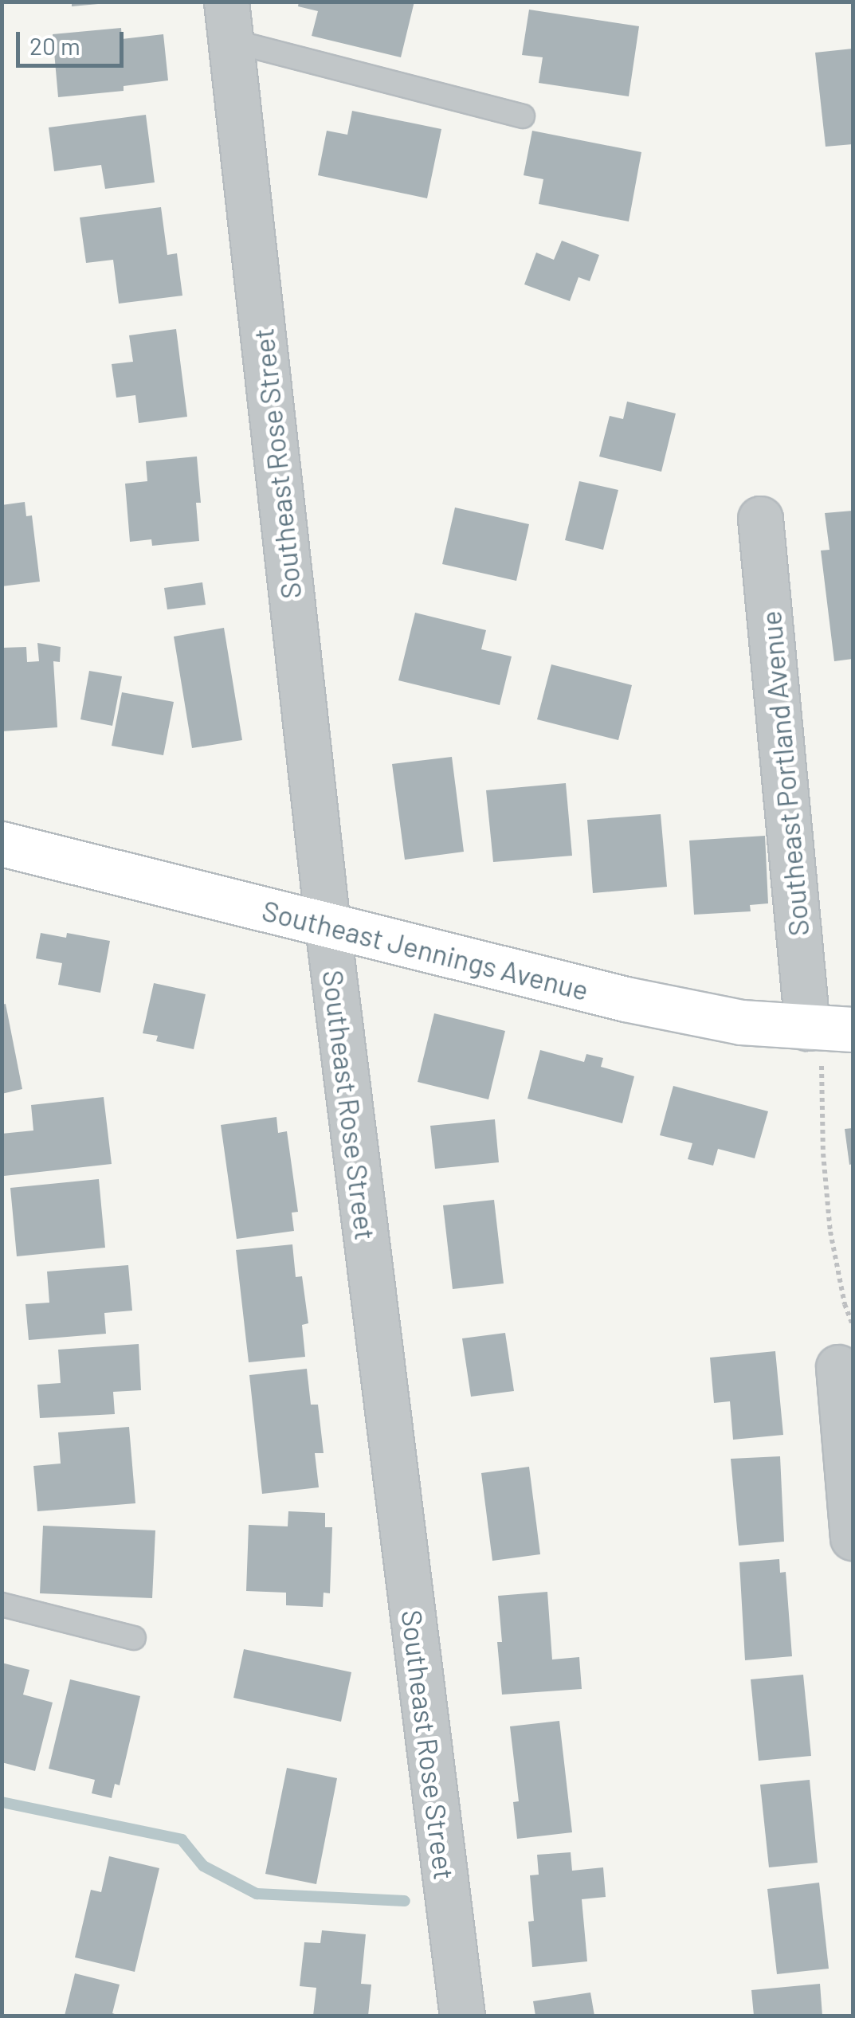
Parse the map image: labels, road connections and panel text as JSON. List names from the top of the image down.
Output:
{
  "streets": {
    "main road": ["Southeast Jennings Avenue"],
    "street": ["Southeast Rose Street", "Southeast Portland Avenue"]
  },
  "crossings": [
    ["Southeast Rose Street", "Southeast Jennings Avenue"],
    ["Southeast Portland Avenue", "Southeast Jennings Avenue"]
  ],
  "scale_bar": "20 m"
}
